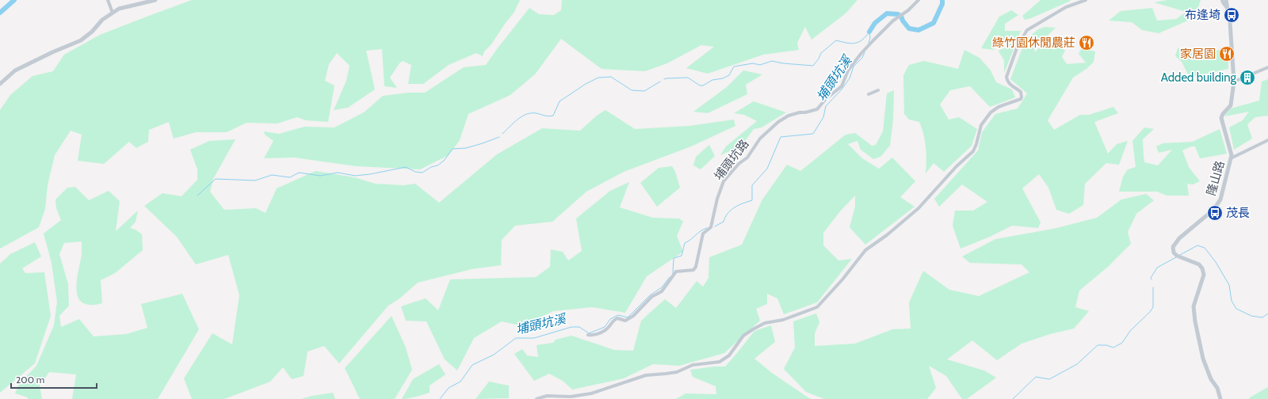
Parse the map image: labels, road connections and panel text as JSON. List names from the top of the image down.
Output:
{
  "streets": {
    "street": ["埔頭坑路", "隆山路"]
  },
  "water": ["埔頭坑溪"],
  "places": {
    "bus stop": ["布逢埼", "茂長"],
    "restaurant": ["綠竹園休閒農莊", "家居園"],
    "building": ["Added building"]
  },
  "scale_bar": "200 m"
}
